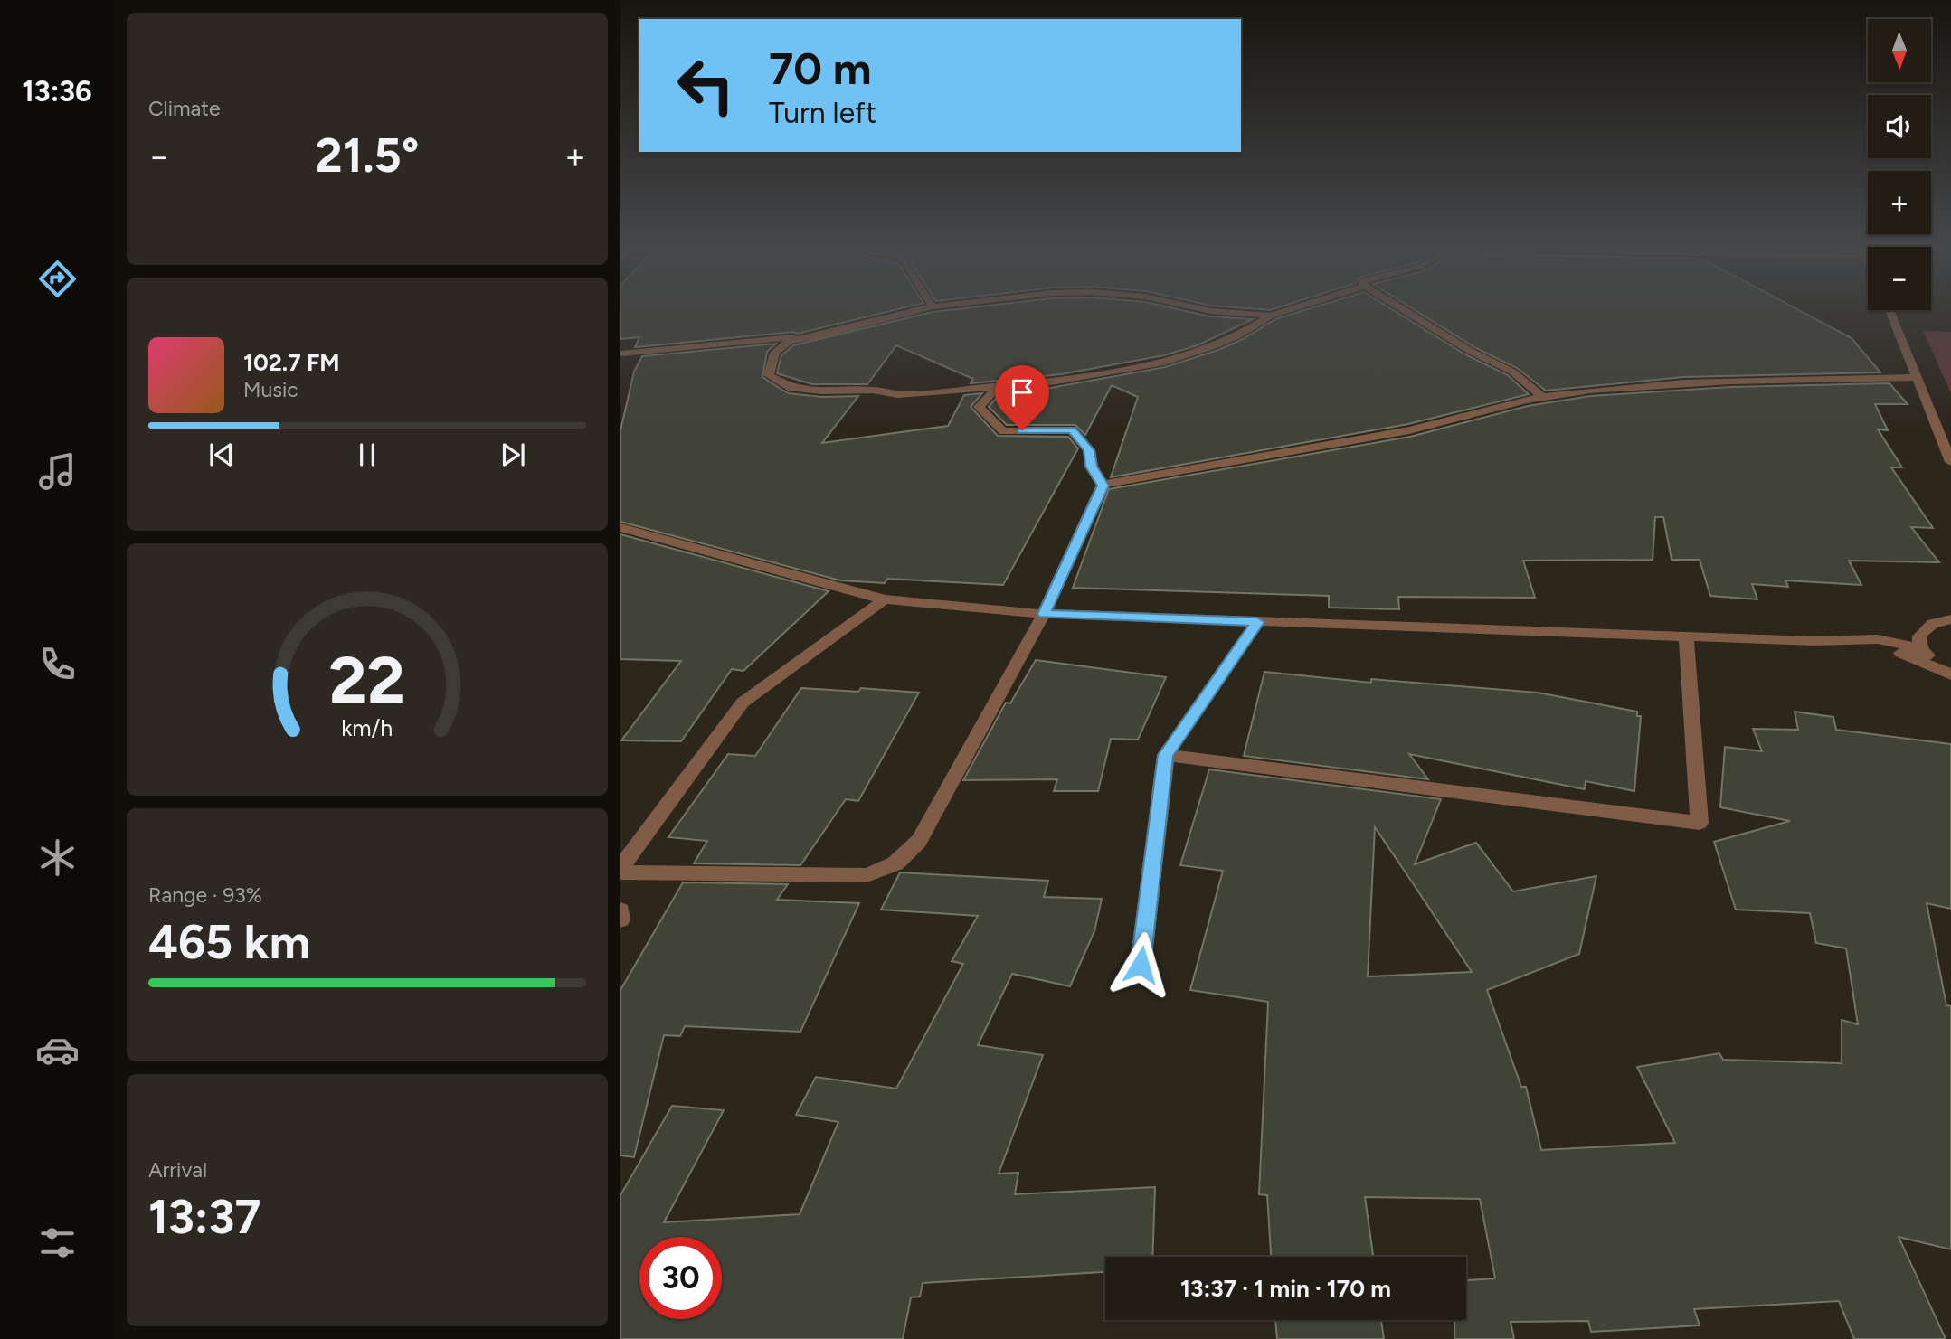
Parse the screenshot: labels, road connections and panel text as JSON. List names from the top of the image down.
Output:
{
  "north": "bottom",
  "page": {
    "tabs": "13:36",
    "tile": [
      "Climate",
      ["Range · 93%", "465 km"],
      ["Arrival", "13:37"]
    ],
    "map_buttons": ["+", "−"],
    "turn": ["70 m", "Turn left"],
    "heat": ["−", "21.5°", "+"],
    "song": ["102.7 FM", "Music"],
    "limit": "30",
    "trip": "13:37 · 1 min · 170 m",
    "gauge": ["22", "km/h"]
  }
}
